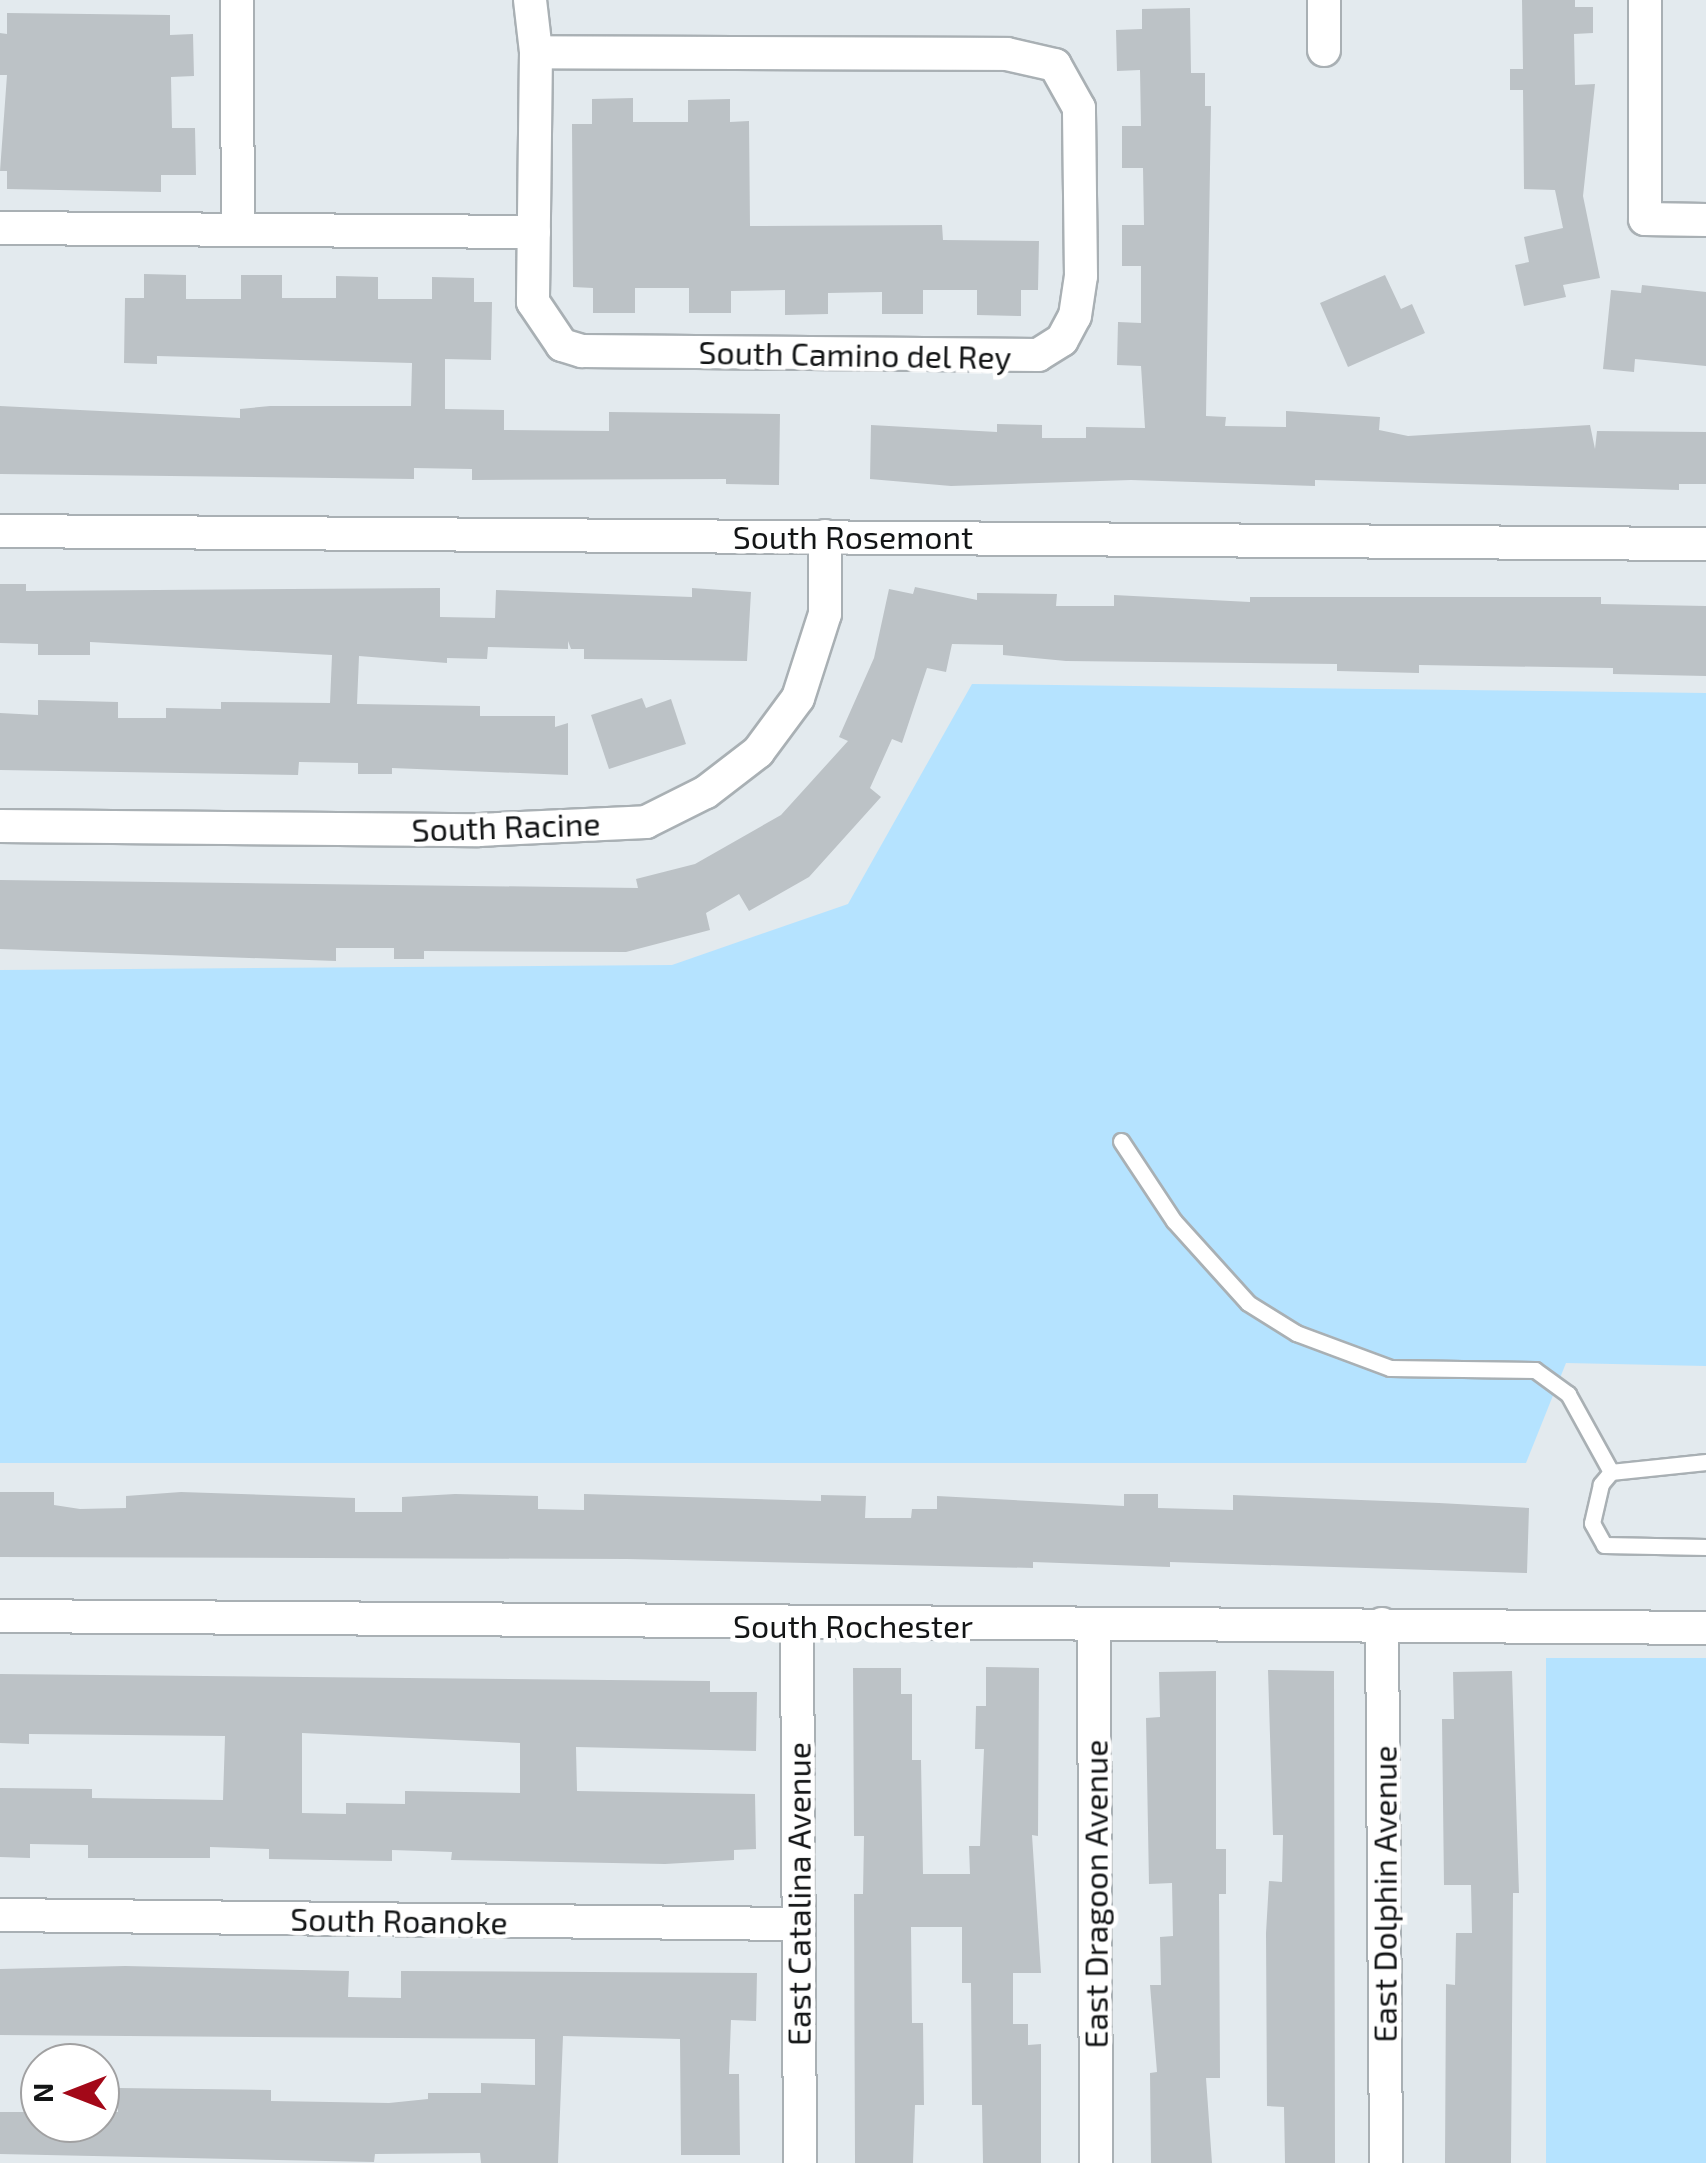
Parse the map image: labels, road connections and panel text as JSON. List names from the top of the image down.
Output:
{
  "streets": {
    "street": [
      "South Camino del Rey",
      "South Rosemont",
      "South Racine",
      "South Rochester",
      "East Catalina Avenue",
      "East Dragoon Avenue",
      "East Dolphin Avenue",
      "South Roanoke"
    ]
  },
  "crossings": [
    ["South Rosemont", "South Racine"],
    ["South Rochester", "East Catalina Avenue"],
    ["South Rochester", "East Dragoon Avenue"],
    ["South Rochester", "East Dolphin Avenue"],
    ["East Catalina Avenue", "South Roanoke"]
  ],
  "north": "left"
}
